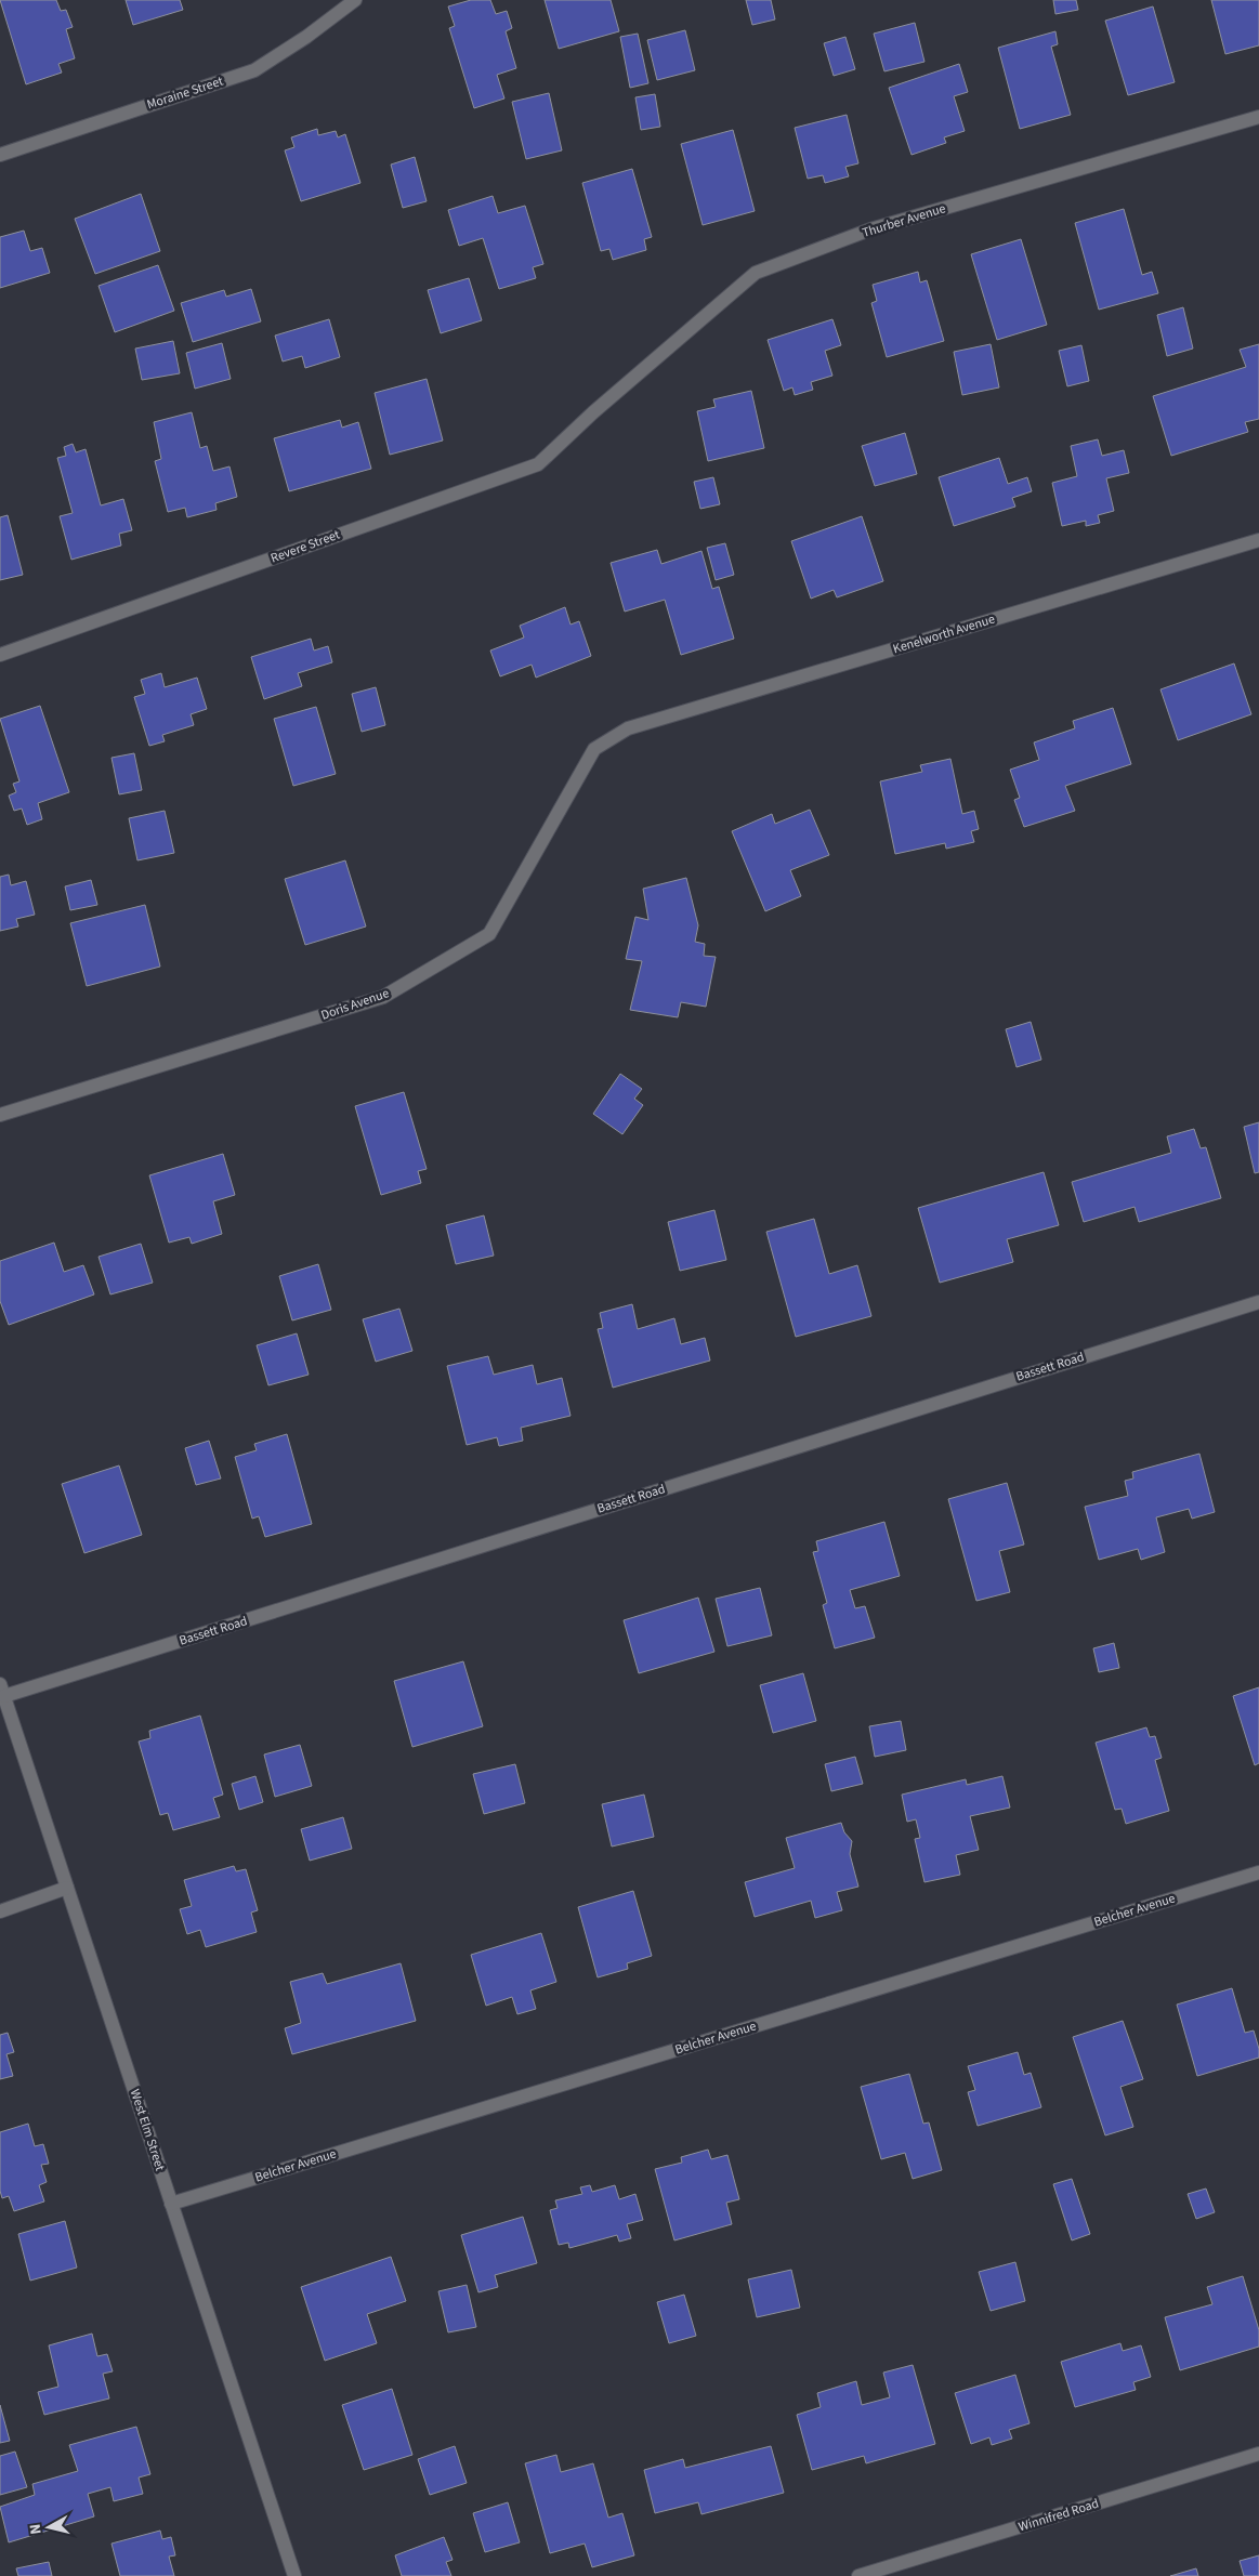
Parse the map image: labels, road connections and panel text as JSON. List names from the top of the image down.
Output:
{
  "streets": {
    "street": [
      "Moraine Street",
      "Thurber Avenue",
      "Revere Street",
      "Kenelworth Avenue",
      "Doris Avenue",
      "Bassett Road",
      "Belcher Avenue",
      "West Elm Street",
      "Winnifred Road"
    ]
  },
  "crossings": [
    ["Thurber Avenue", "Revere Street"],
    ["Kenelworth Avenue", "Doris Avenue"],
    ["Bassett Road", "West Elm Street"],
    ["Belcher Avenue", "West Elm Street"]
  ],
  "north": "left"
}
